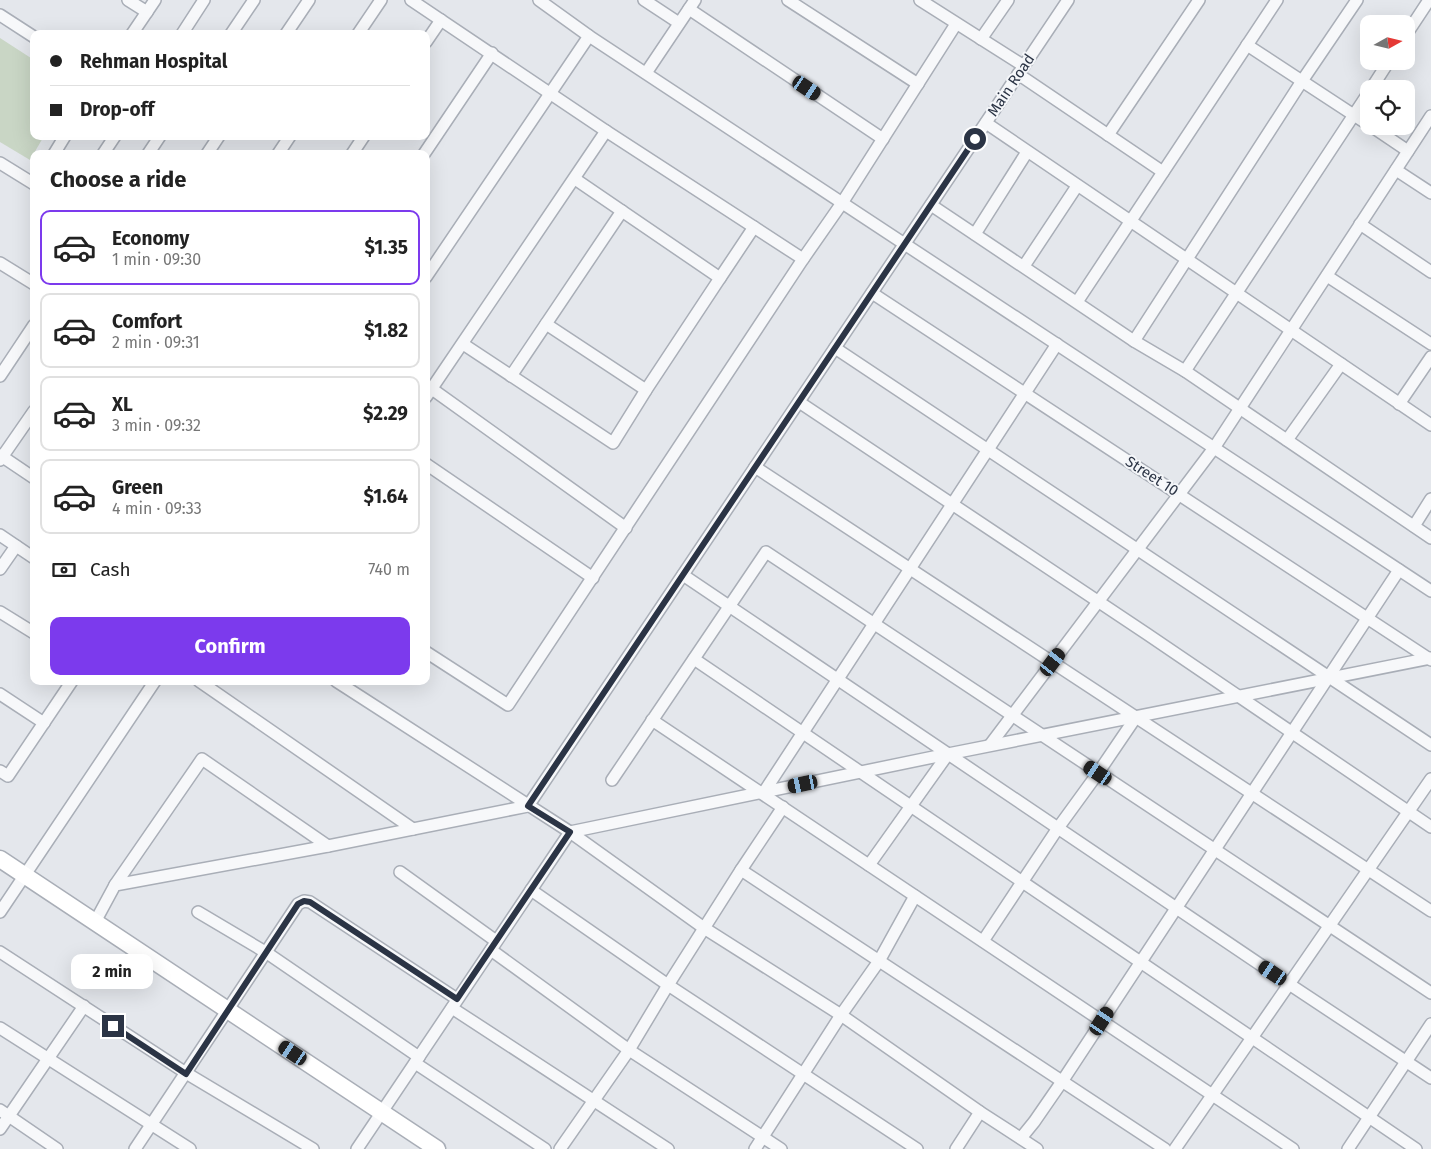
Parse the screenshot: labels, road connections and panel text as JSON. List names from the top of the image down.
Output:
{
  "streets": {
    "street": ["Main Road", "Street 10"]
  },
  "crossings": [
    ["Main Road", "Street 10"]
  ],
  "north": "right",
  "page": {
    "banner": ["Rehman Hospital", "Drop-off"],
    "heading": "Choose a ride",
    "list": [
      {
        "name": "Economy",
        "note": "1 min · 09:30",
        "value": "$1.35"
      },
      {
        "name": "Comfort",
        "note": "2 min · 09:31",
        "value": "$1.82"
      },
      {
        "name": "XL",
        "note": "3 min · 09:32",
        "value": "$2.29"
      },
      {
        "name": "Green",
        "note": "4 min · 09:33",
        "value": "$1.64"
      }
    ],
    "pay": ["Cash", "740 m"],
    "buttons": "Confirm",
    "bubble": "2 min"
  }
}
